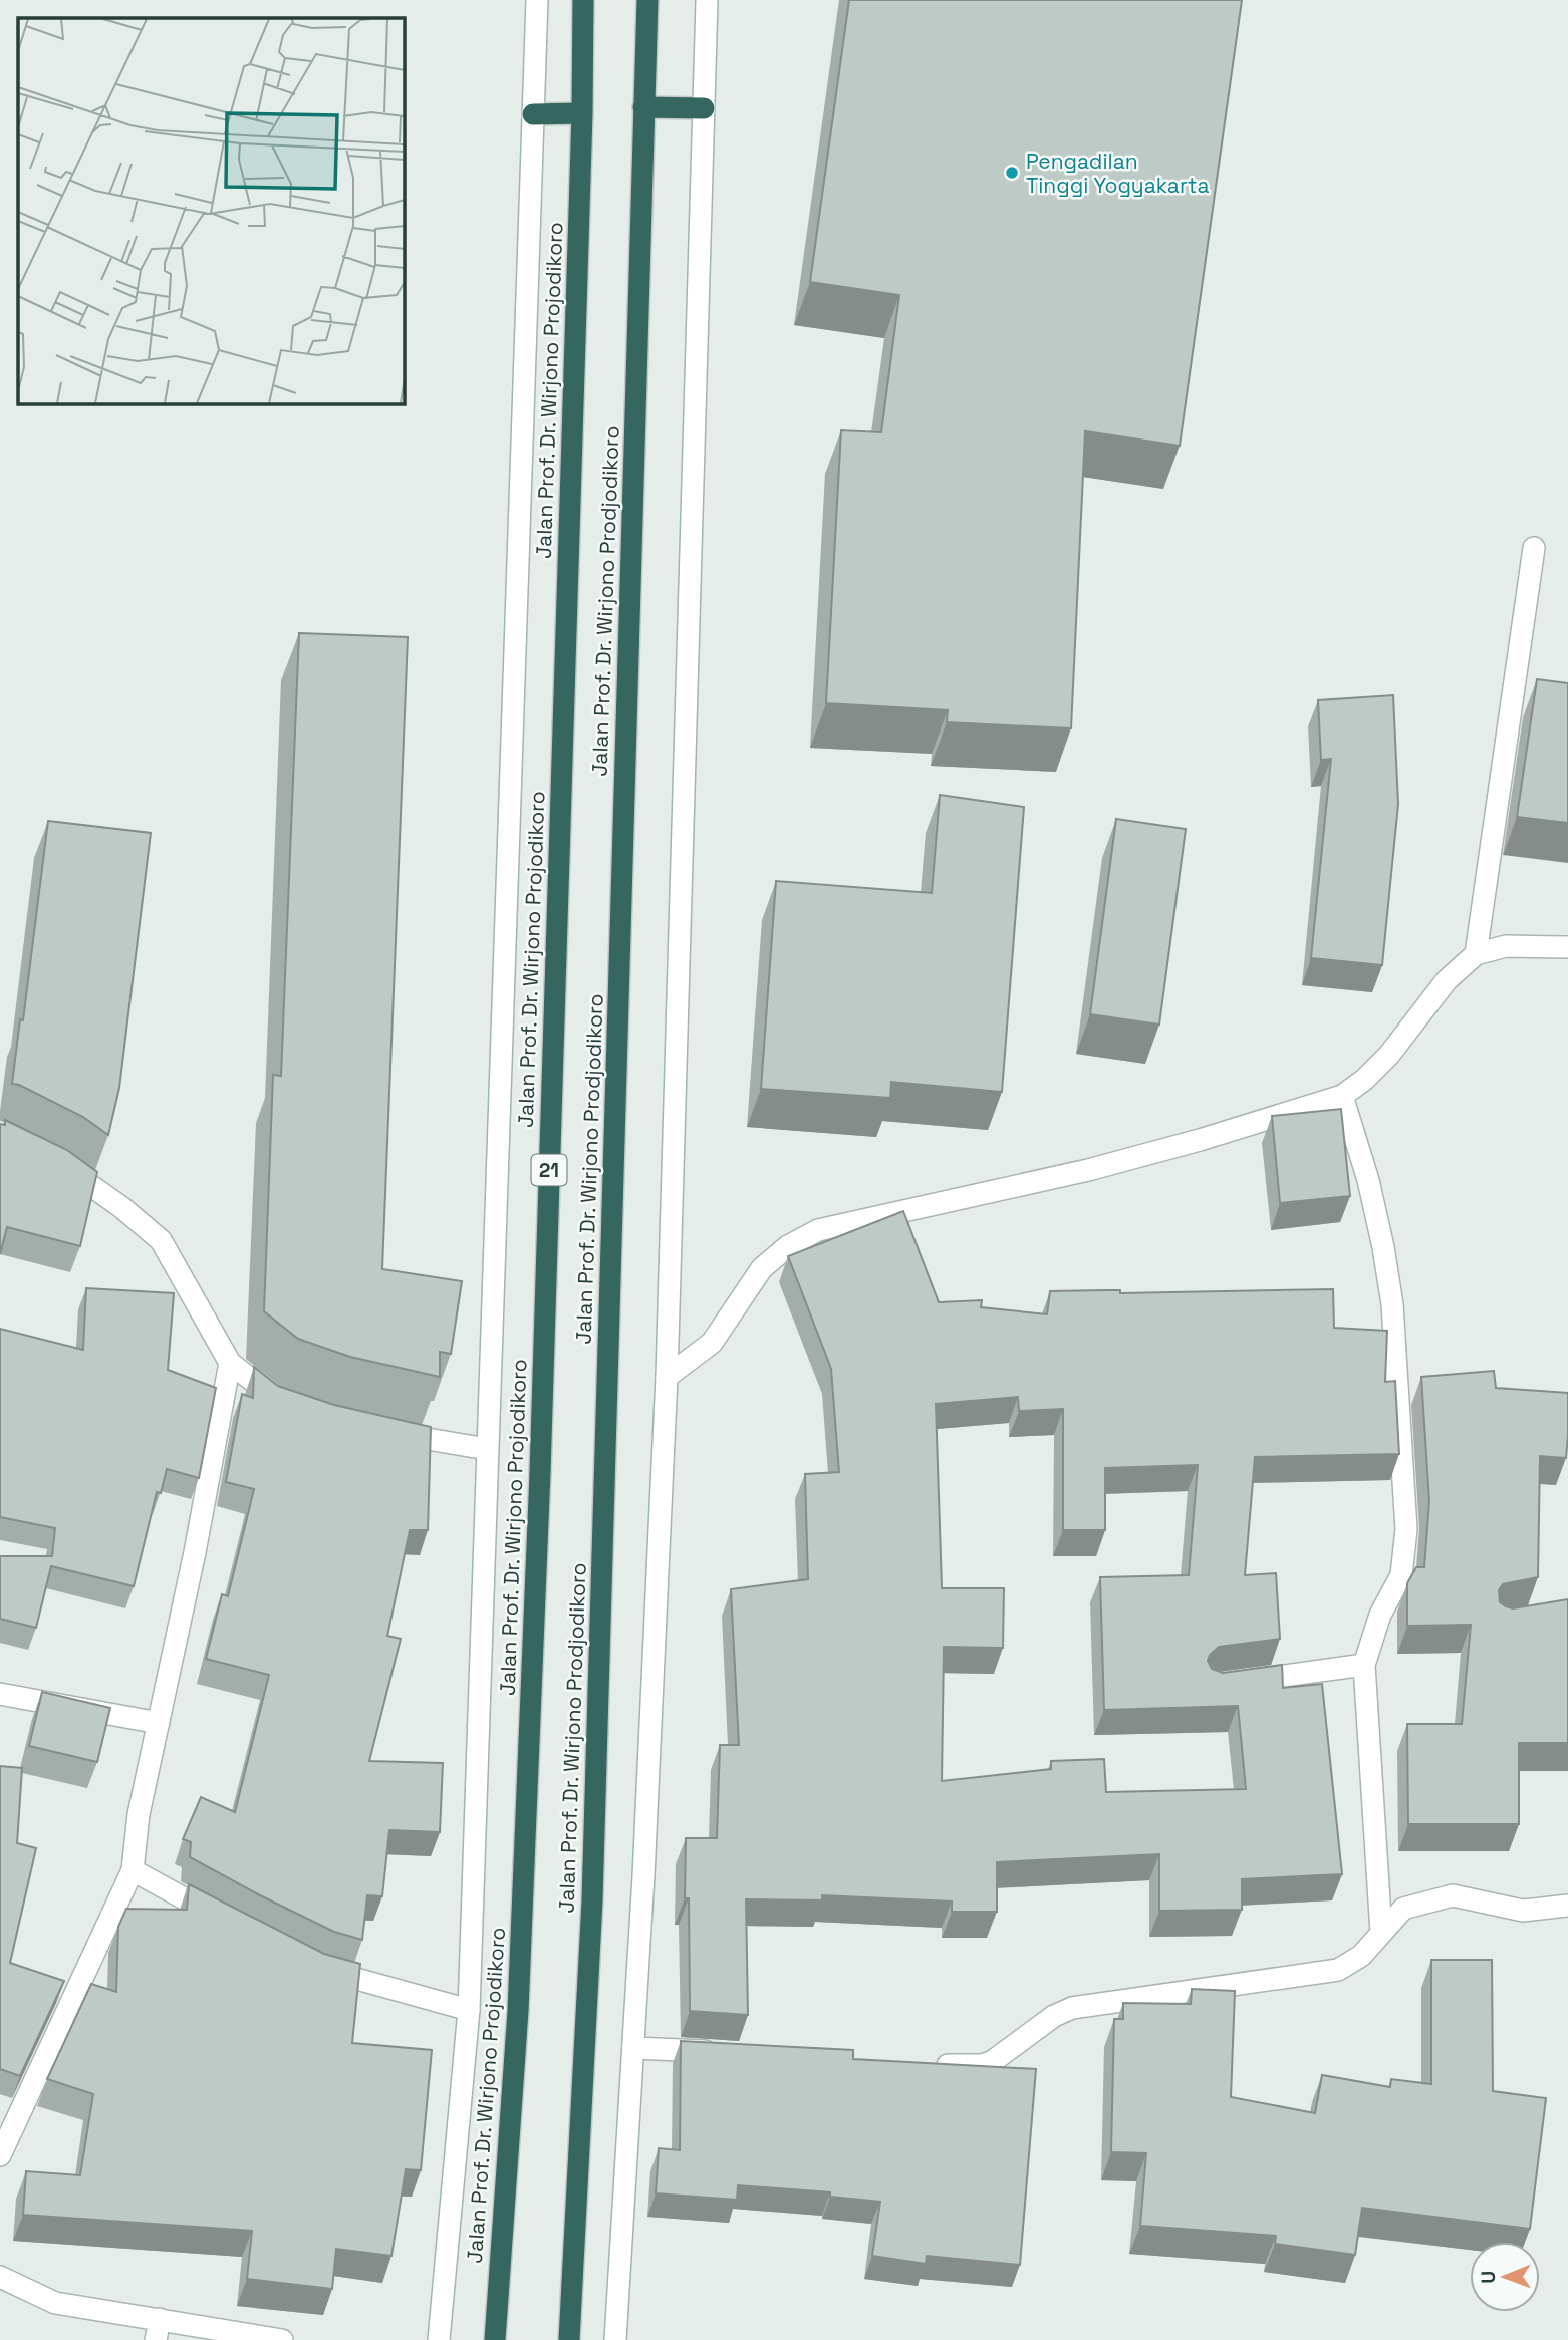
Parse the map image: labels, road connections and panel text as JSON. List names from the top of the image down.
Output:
{
  "streets": {
    "highway": ["Jalan Prof. Dr. Wirjono Projodikoro", "Jalan Prof. Dr. Wirjono Prodjodikoro", "21"]
  },
  "places": ["Pengadilan Tinggi Yogyakarta"],
  "north": "left"
}
